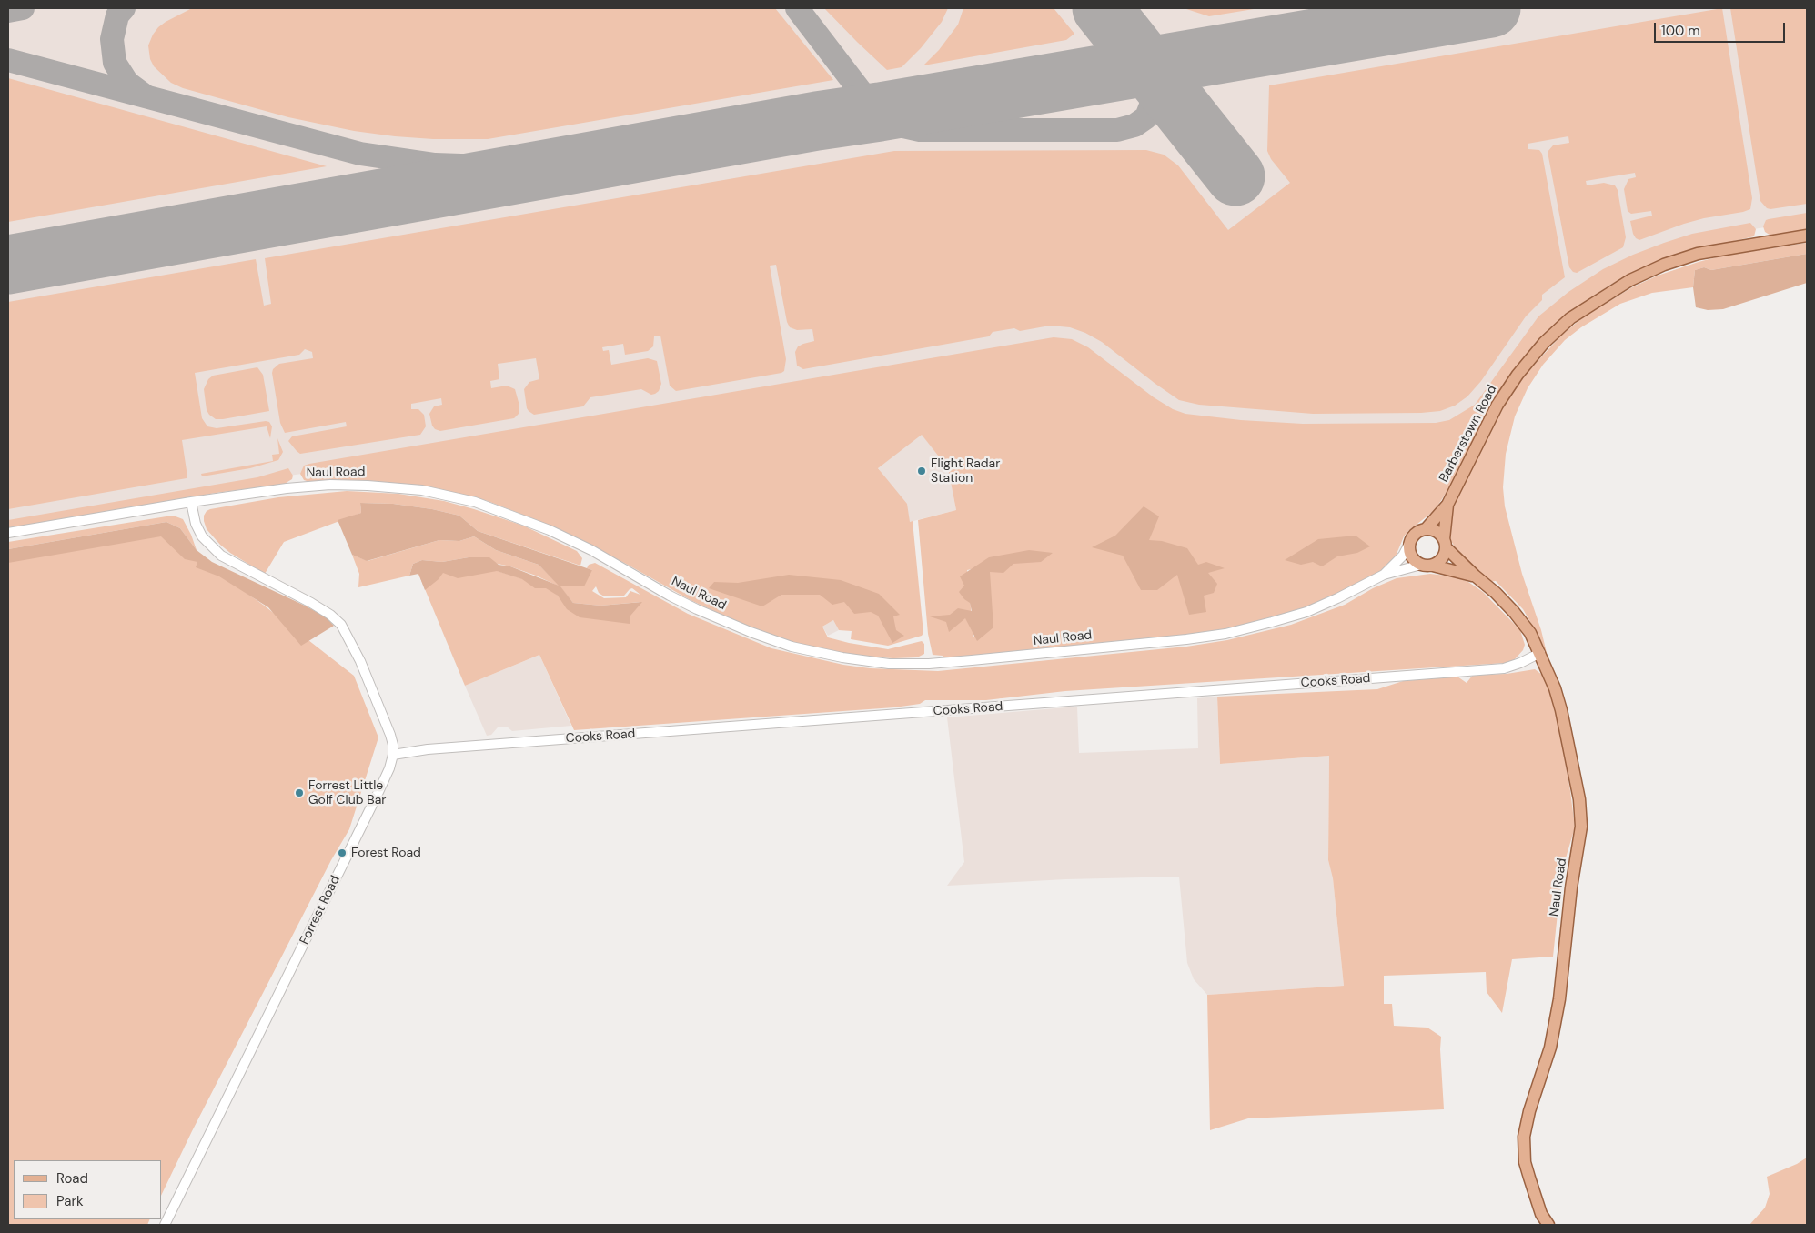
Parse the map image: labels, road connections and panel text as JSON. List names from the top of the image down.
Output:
{
  "streets": {
    "main road": ["Barberstown Road", "Naul Road"],
    "street": ["Cooks Road", "Forrest Road"]
  },
  "crossings": [
    ["Barberstown Road", "Naul Road"],
    ["Naul Road", "Cooks Road"],
    ["Naul Road", "Forrest Road"],
    ["Cooks Road", "Forrest Road"]
  ],
  "places": ["Flight Radar Station", "Forrest Little Golf Club Bar", "Forest Road"],
  "legend": ["Road", "Park"],
  "scale_bar": "100 m"
}
